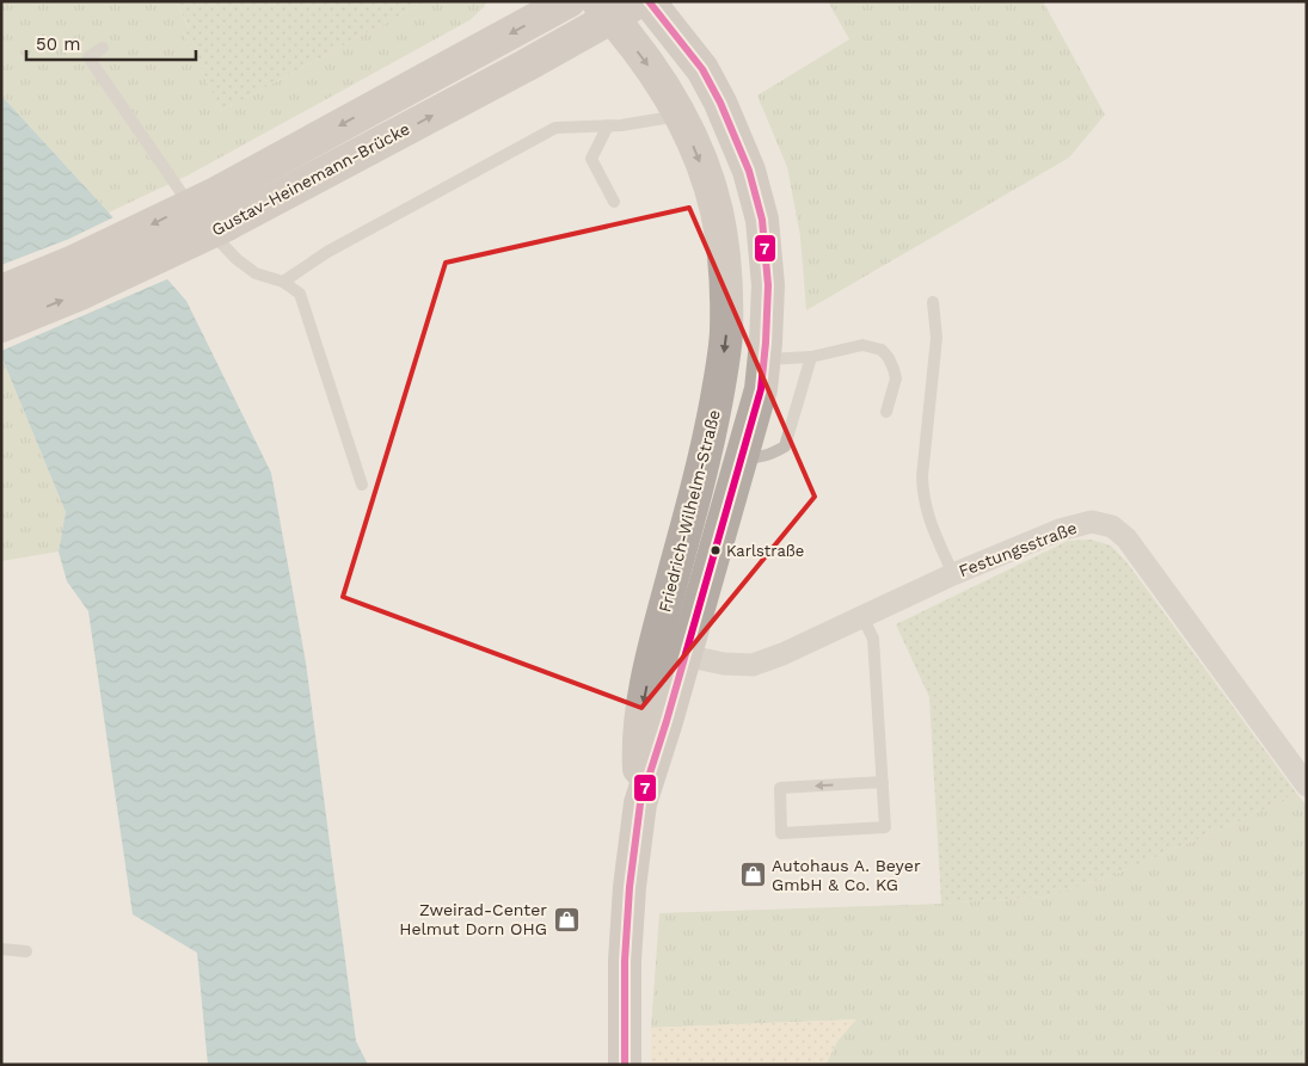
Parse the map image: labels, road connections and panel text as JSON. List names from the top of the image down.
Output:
{
  "streets": {
    "main road": ["Gustav-Heinemann-Brücke", "Friedrich-Wilhelm-Straße"],
    "street": ["Festungsstraße"]
  },
  "crossings": [
    ["Gustav-Heinemann-Brücke", "Friedrich-Wilhelm-Straße"],
    ["Friedrich-Wilhelm-Straße", "Festungsstraße"]
  ],
  "places": {
    "other": ["Karlstraße"],
    "shop": ["Autohaus A. Beyer GmbH & Co. KG", "Zweirad-Center Helmut Dorn OHG"]
  },
  "lines": ["transit line 7"],
  "scale_bar": "50 m"
}
